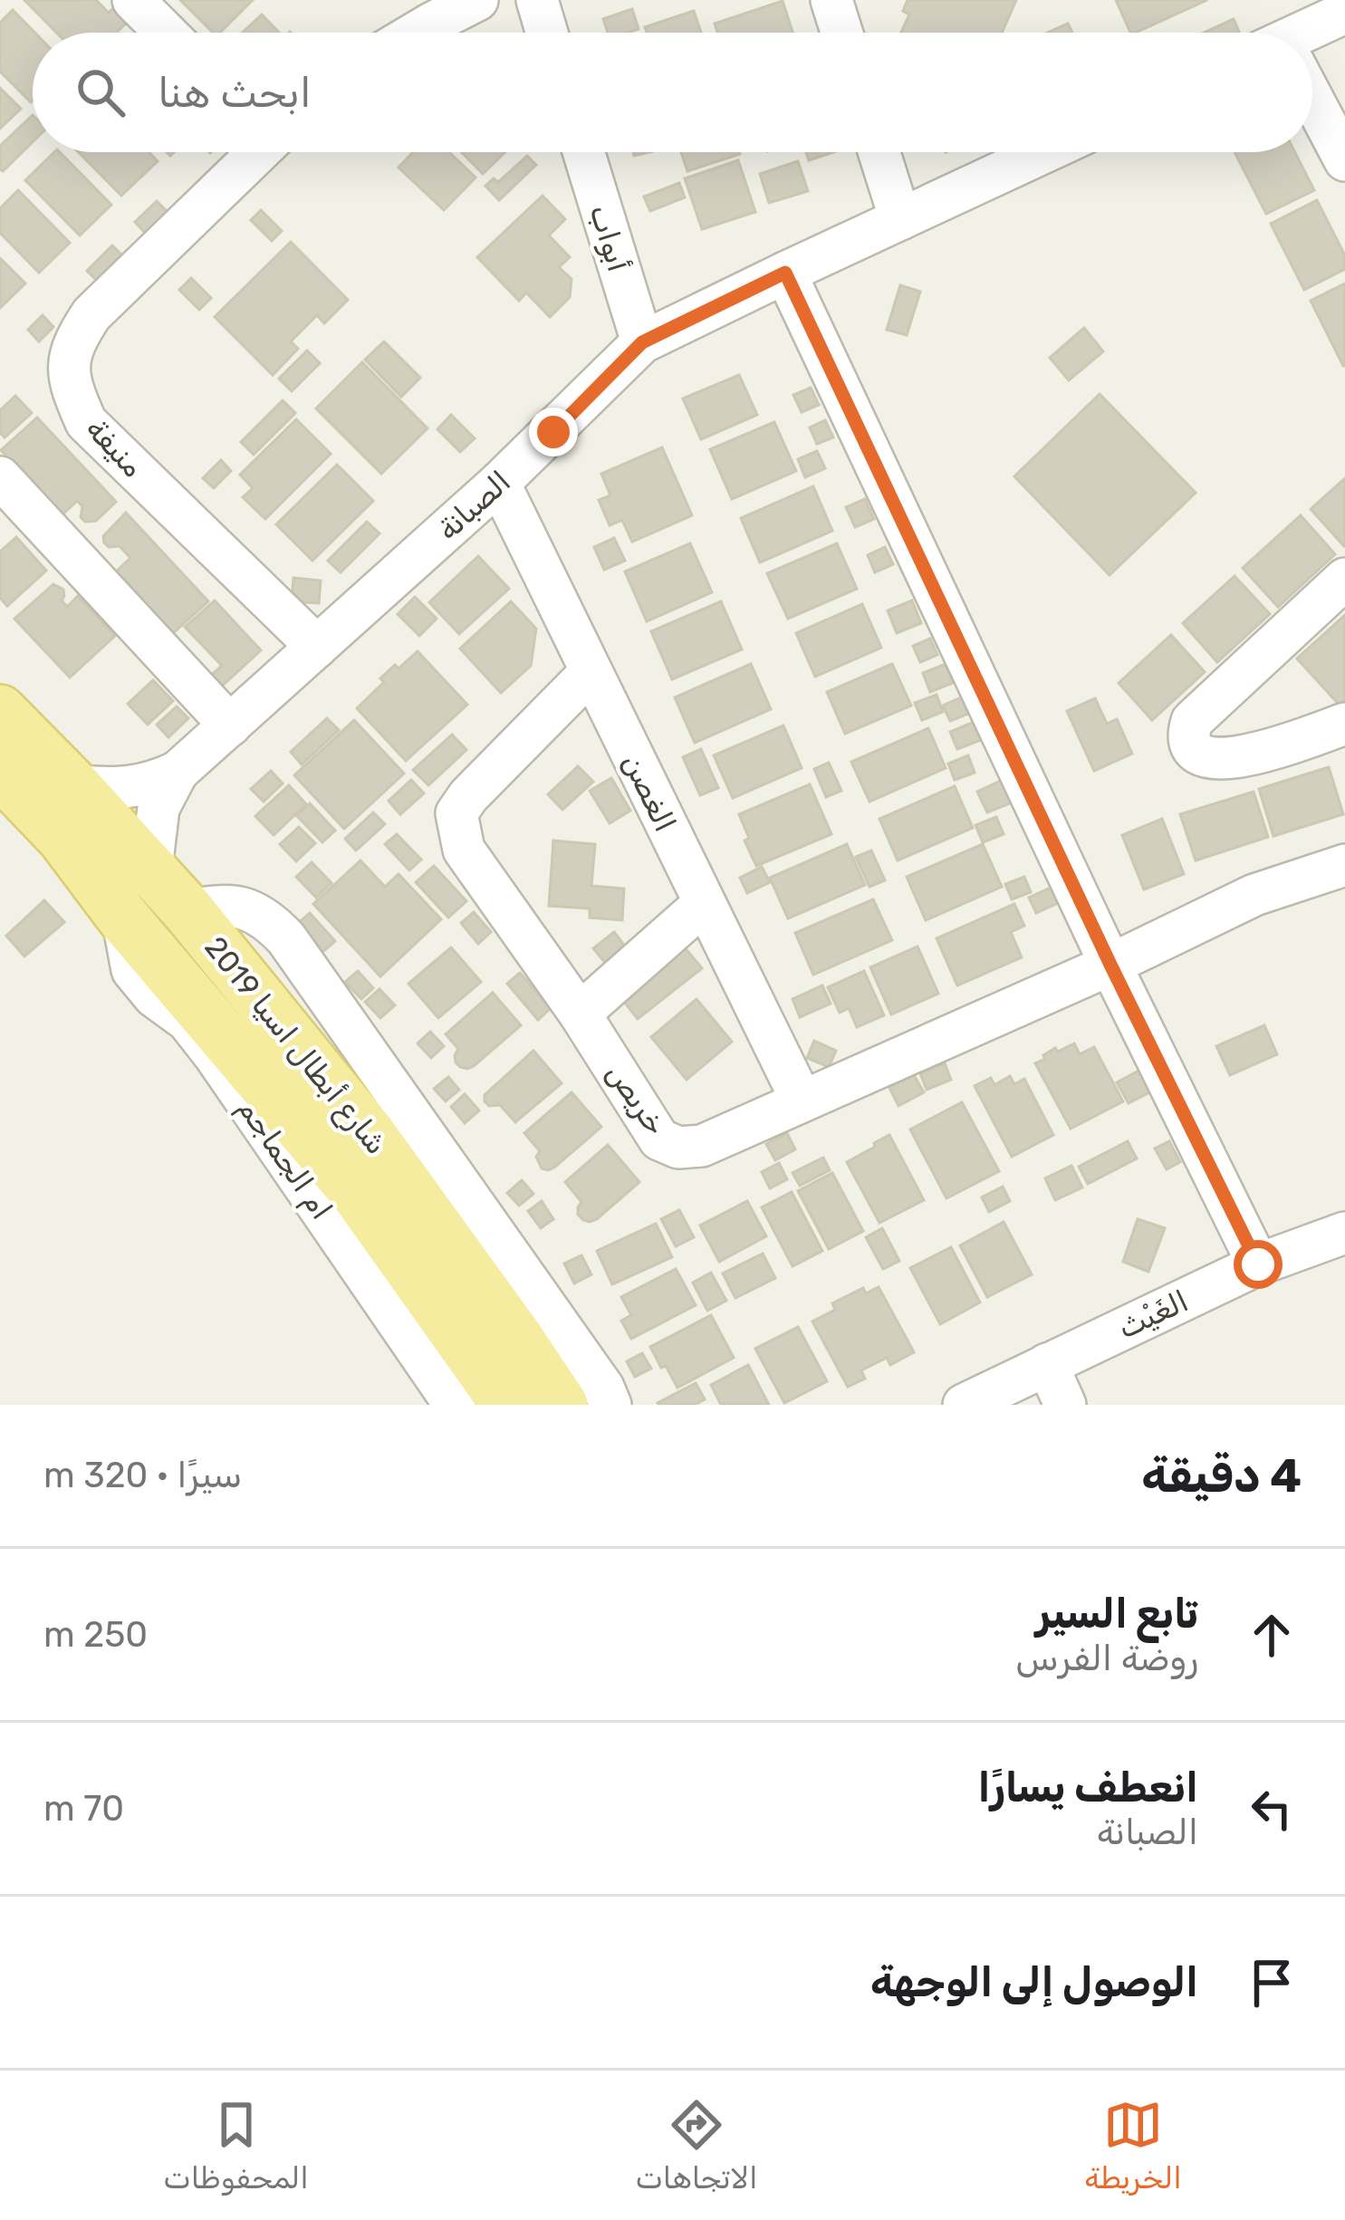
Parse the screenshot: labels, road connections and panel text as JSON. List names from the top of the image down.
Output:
{
  "streets": {
    "main road": ["شارع أبطال اسيا 2019"],
    "street": [
      "أبواب",
      "منيفة",
      "الصبانة",
      "الغصن",
      "خريص",
      "ام الجماجم",
      "الغَيْث"
    ]
  },
  "crossings": [
    ["أبواب", "الصبانة"],
    ["منيفة", "الصبانة"],
    ["الصبانة", "الغصن"],
    ["الصبانة", "شارع أبطال اسيا 2019"],
    ["الغصن", "خريص"],
    ["شارع أبطال اسيا 2019", "ام الجماجم"]
  ],
  "page": {
    "search": "ابحث هنا",
    "heading": ["4 دقيقة", "سيرًا · 320 m"],
    "list": [
      ["تابع السير", "روضة الفرس", "250 m"],
      ["انعطف يسارًا", "الصبانة", "70 m"],
      "الوصول إلى الوجهة"
    ],
    "nav": ["الخريطة", "الاتجاهات", "المحفوظات"]
  }
}
